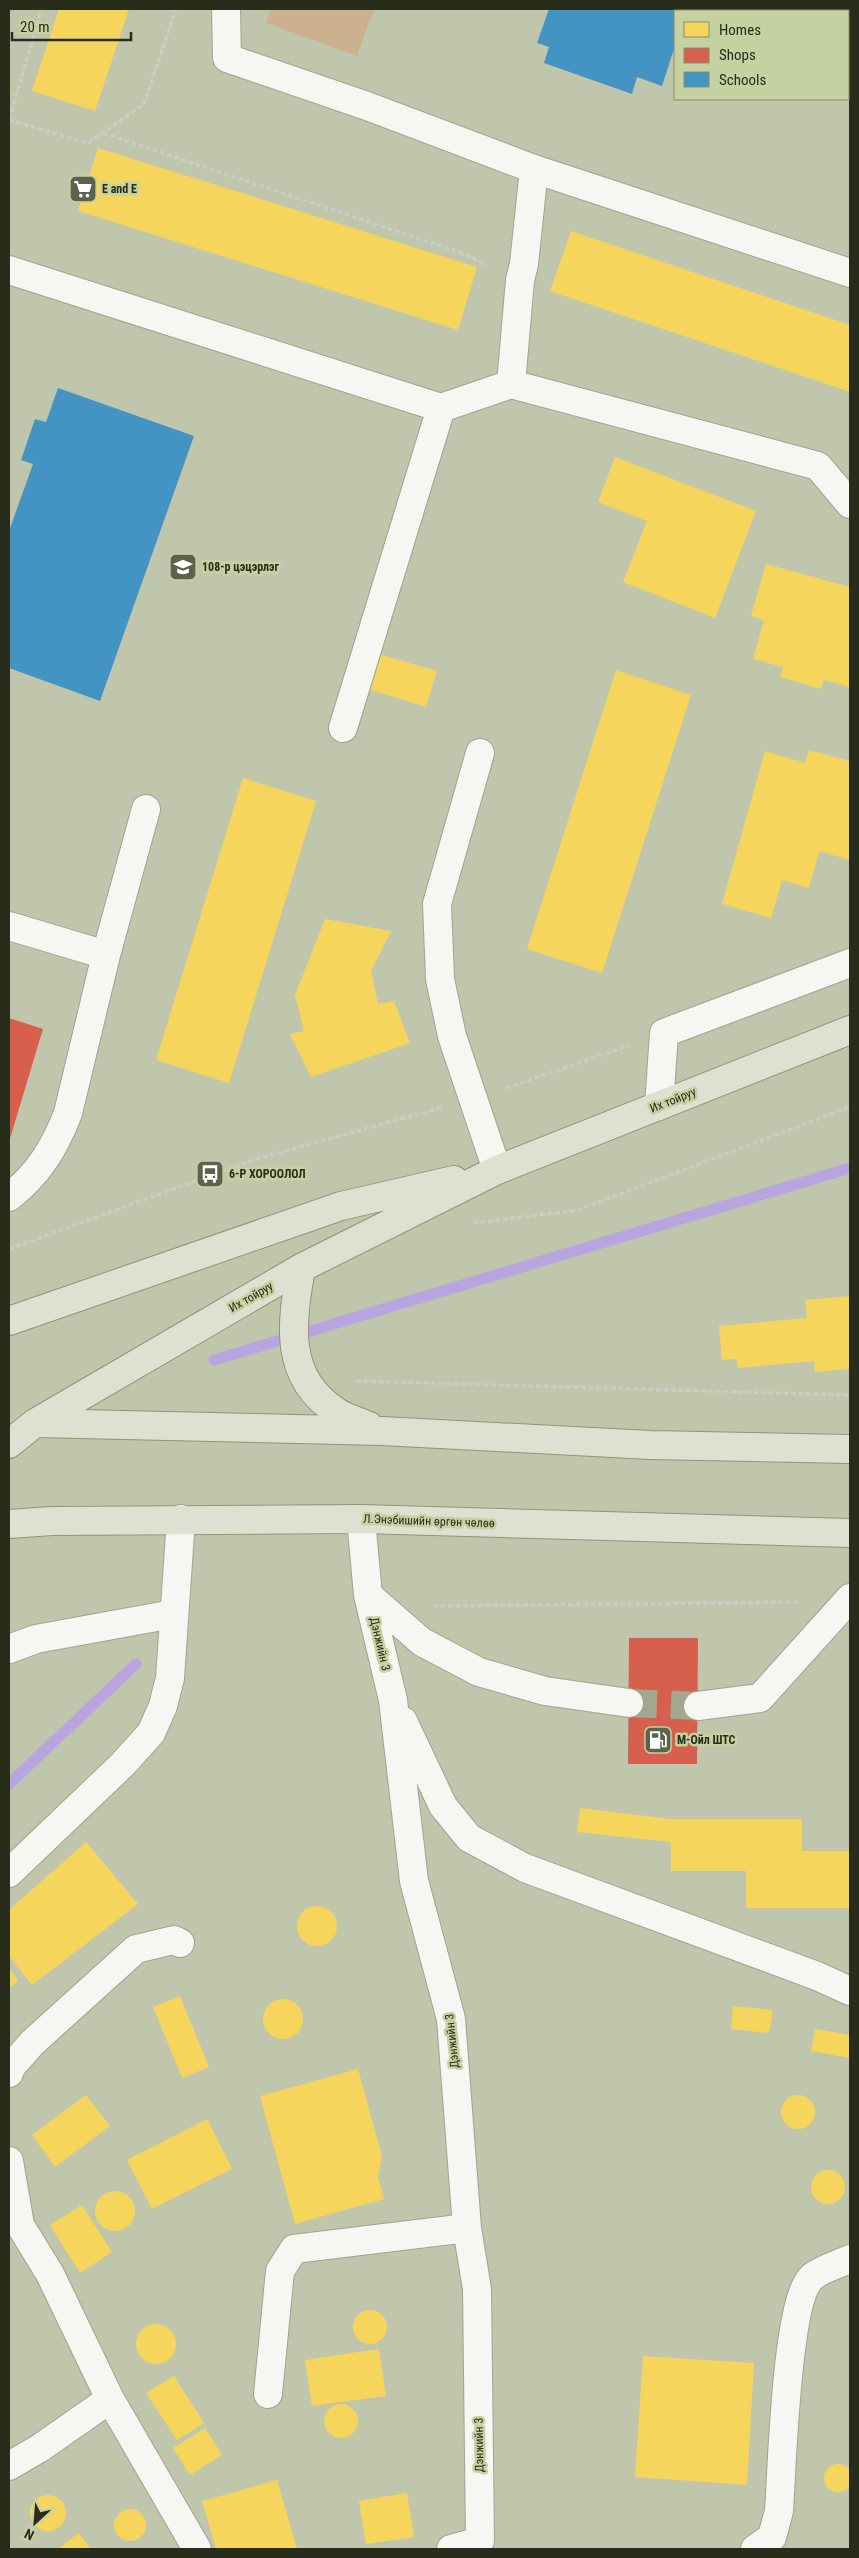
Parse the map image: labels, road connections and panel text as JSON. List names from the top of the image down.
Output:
{
  "streets": {
    "main road": ["Их тойруу", "Л.Энэбишийн өргөн чөлөө"],
    "street": ["Дэнжийн 3"]
  },
  "crossings": [
    ["Л.Энэбишийн өргөн чөлөө", "Дэнжийн 3"]
  ],
  "places": {
    "supermarket": ["E and E"],
    "school or university": ["108-р цэцэрлэг"],
    "bus stop": ["6-Р ХОРООЛОЛ"],
    "fuel station": ["М-Ойл ШТС"]
  },
  "legend": ["Homes", "Shops", "Schools"],
  "scale_bar": "20 m",
  "north": "bottom left"
}
